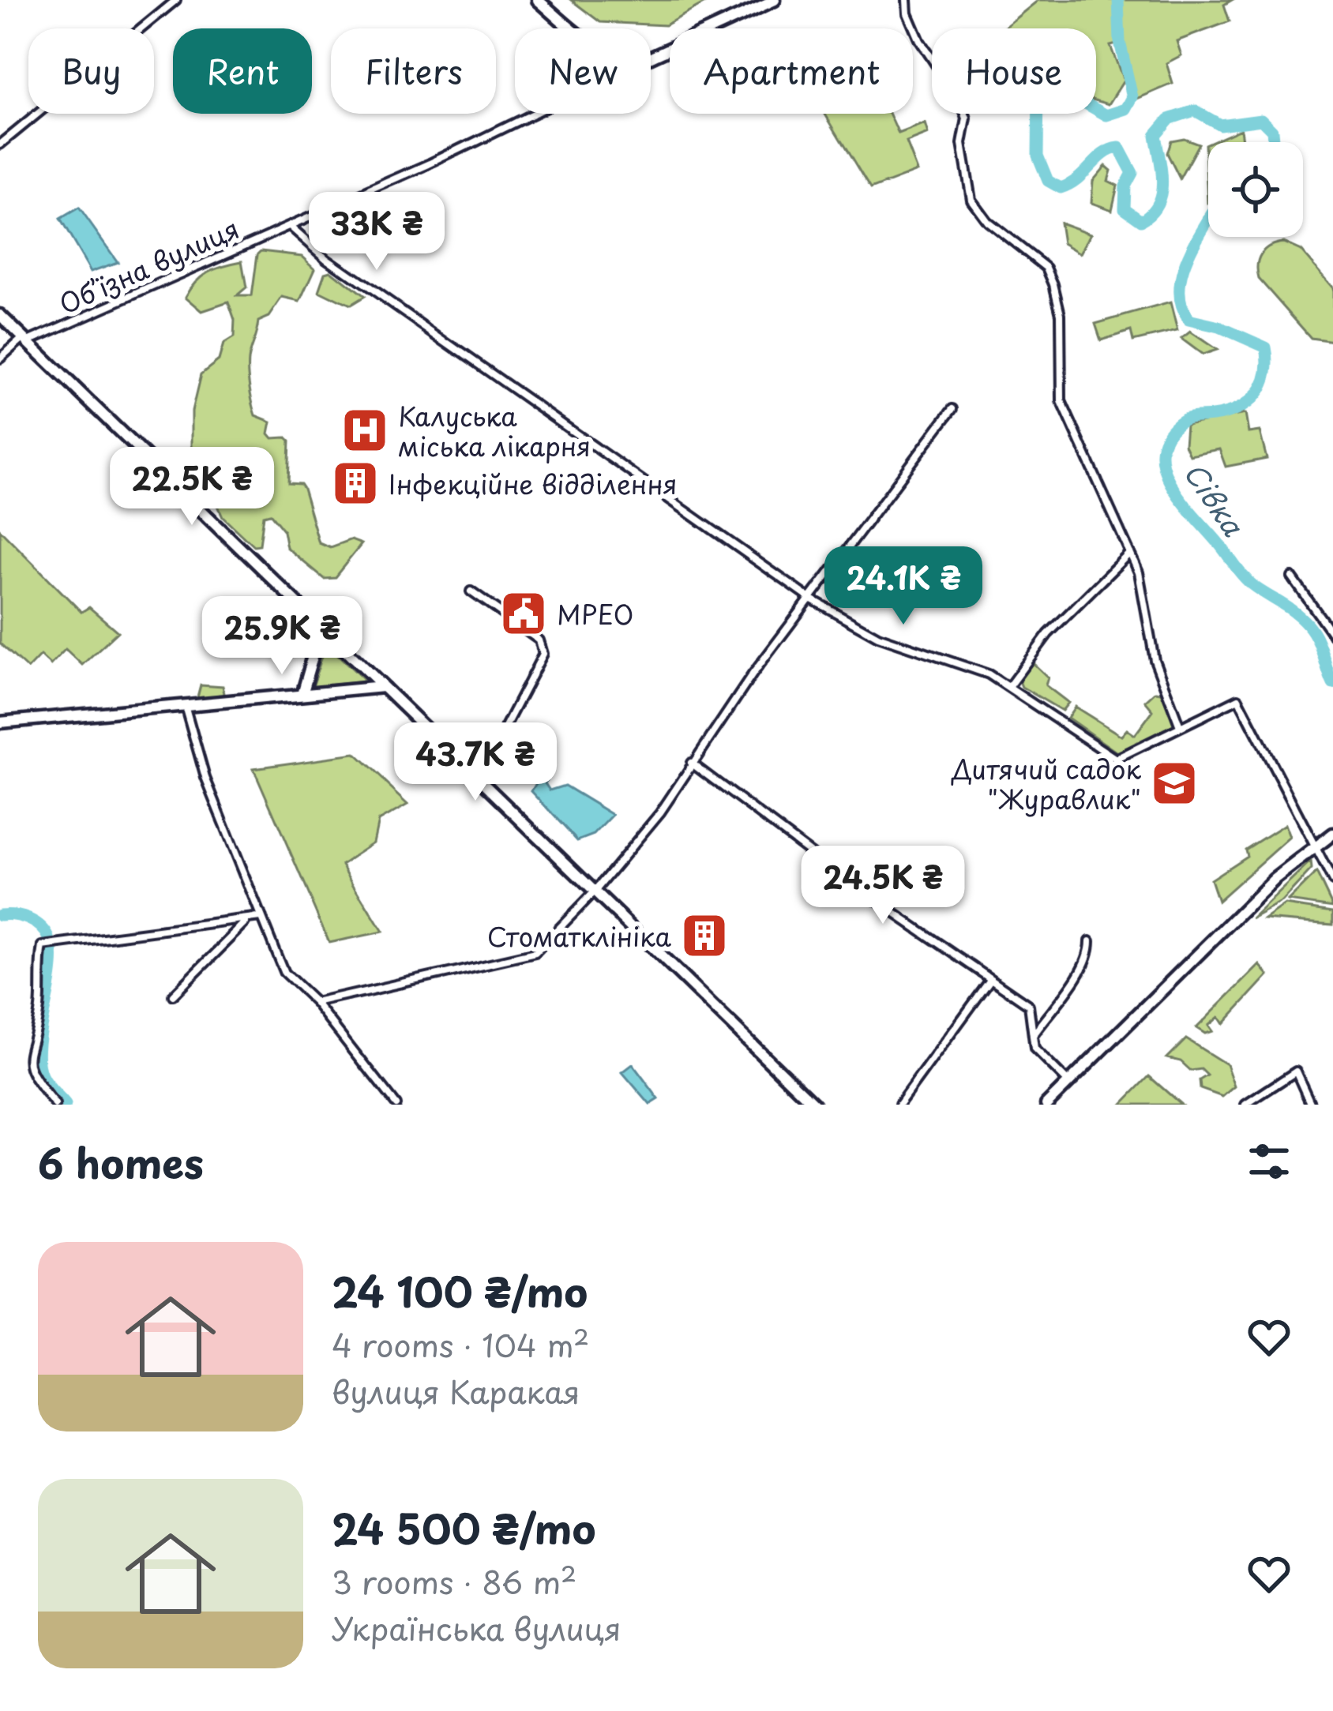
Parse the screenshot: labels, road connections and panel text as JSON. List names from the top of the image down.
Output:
{
  "streets": {
    "main road": ["Обʼїзна вулиця"]
  },
  "water": ["Сівка"],
  "places": {
    "hospital": ["Калуська міська лікарня"],
    "building": ["Інфекційне відділення", "Стоматклініка"],
    "public building": ["МРЕО"],
    "school or university": ["Дитячий садок \"Журавлик\""]
  },
  "page": {
    "chip": [
      "Buy",
      "Rent",
      "Filters",
      "New",
      "Apartment",
      "House"
    ],
    "price": [
      "33K ₴",
      "22.5K ₴",
      "24.1K ₴",
      "25.9K ₴",
      "43.7K ₴",
      "24.5K ₴"
    ],
    "heading": "6 homes",
    "list": [
      {
        "name": "24 100 ₴/mo",
        "note": "4 rooms · 104 m² · вулиця Каракая"
      },
      {
        "name": "24 500 ₴/mo",
        "note": "3 rooms · 86 m² · Українська вулиця"
      }
    ]
  }
}
